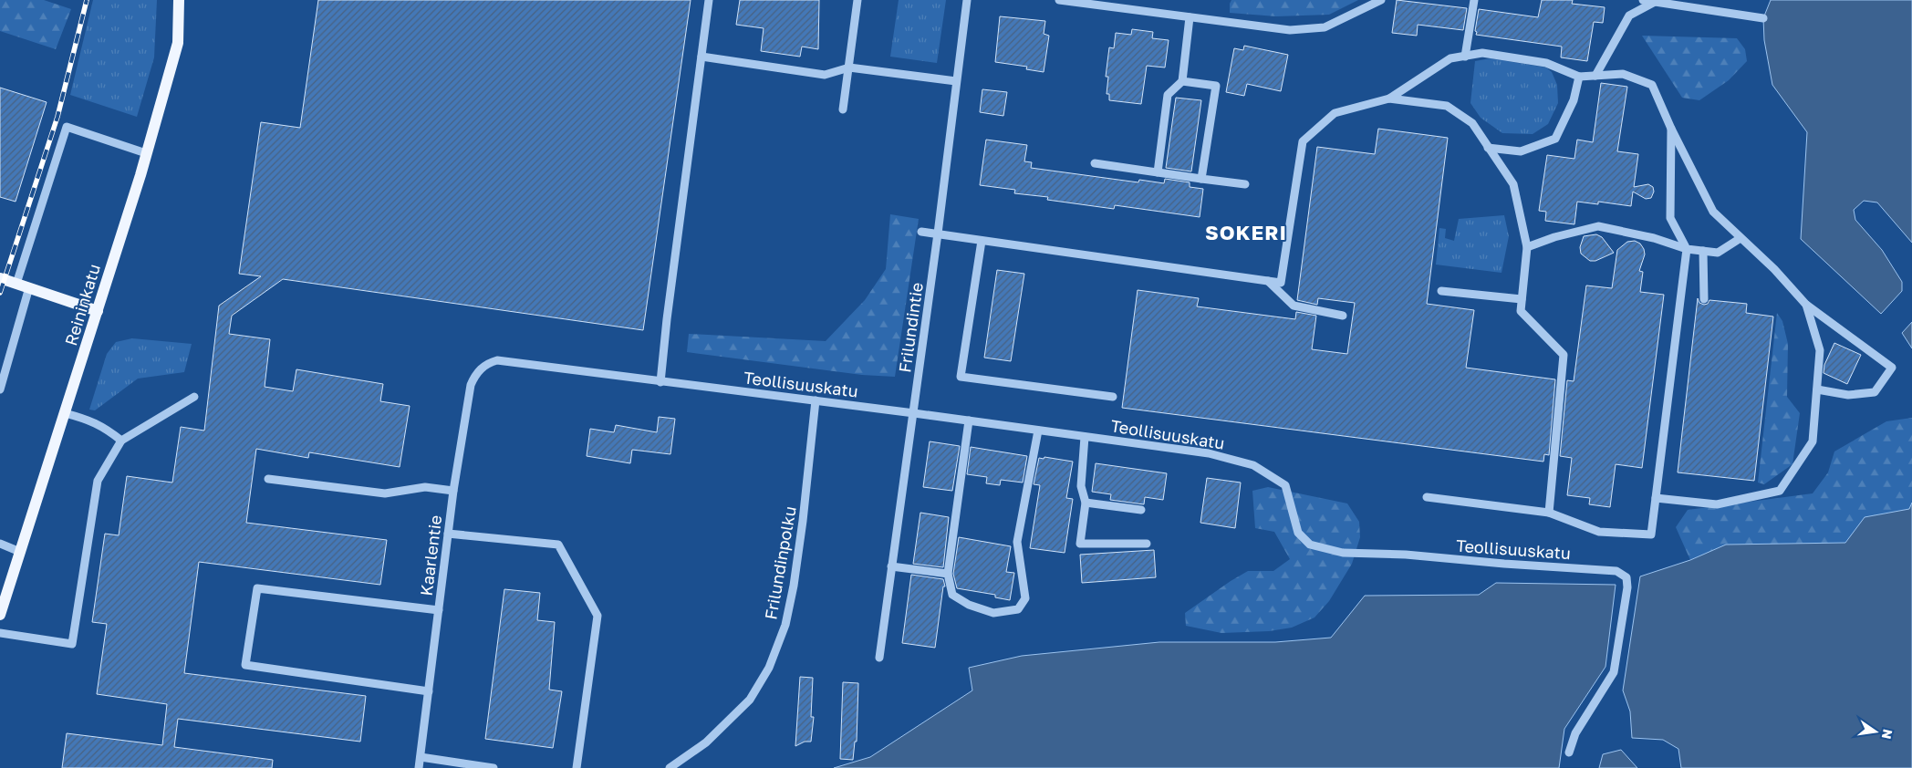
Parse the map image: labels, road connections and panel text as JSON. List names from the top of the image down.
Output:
{
  "streets": {
    "main road": ["Reininkatu"],
    "street": [
      "Frilundintie",
      "Teollisuuskatu",
      "Kaarlentie",
      "Frilundinpolku"
    ]
  },
  "crossings": [
    ["Frilundintie", "Teollisuuskatu"],
    ["Teollisuuskatu", "Kaarlentie"],
    ["Teollisuuskatu", "Frilundinpolku"]
  ],
  "districts": ["SOKERI"],
  "north": "right"
}
